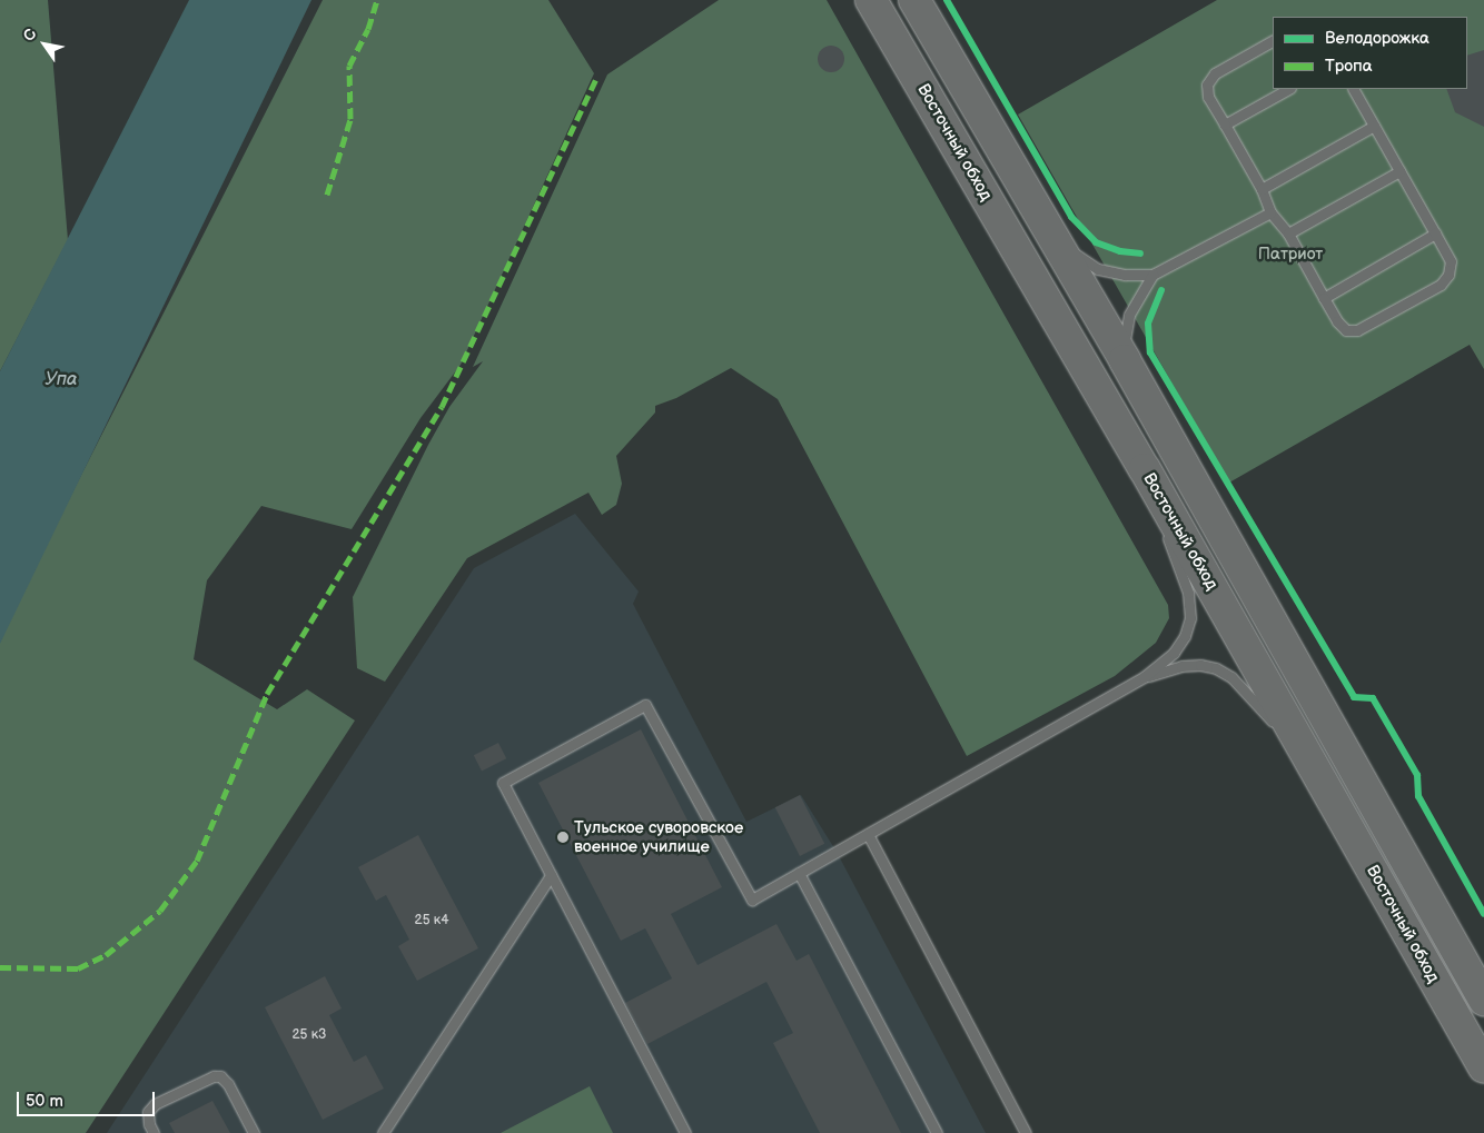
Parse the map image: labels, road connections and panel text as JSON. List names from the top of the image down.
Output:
{
  "streets": {
    "main road": ["Восточный обход"]
  },
  "water": ["Упа"],
  "parks": ["Патриот"],
  "places": ["Тульское суворовское военное училище"],
  "house_numbers": ["25 к4", "25 к3"],
  "legend": ["Велодорожка", "Тропа"],
  "scale_bar": "50 m",
  "north": "top left"
}
